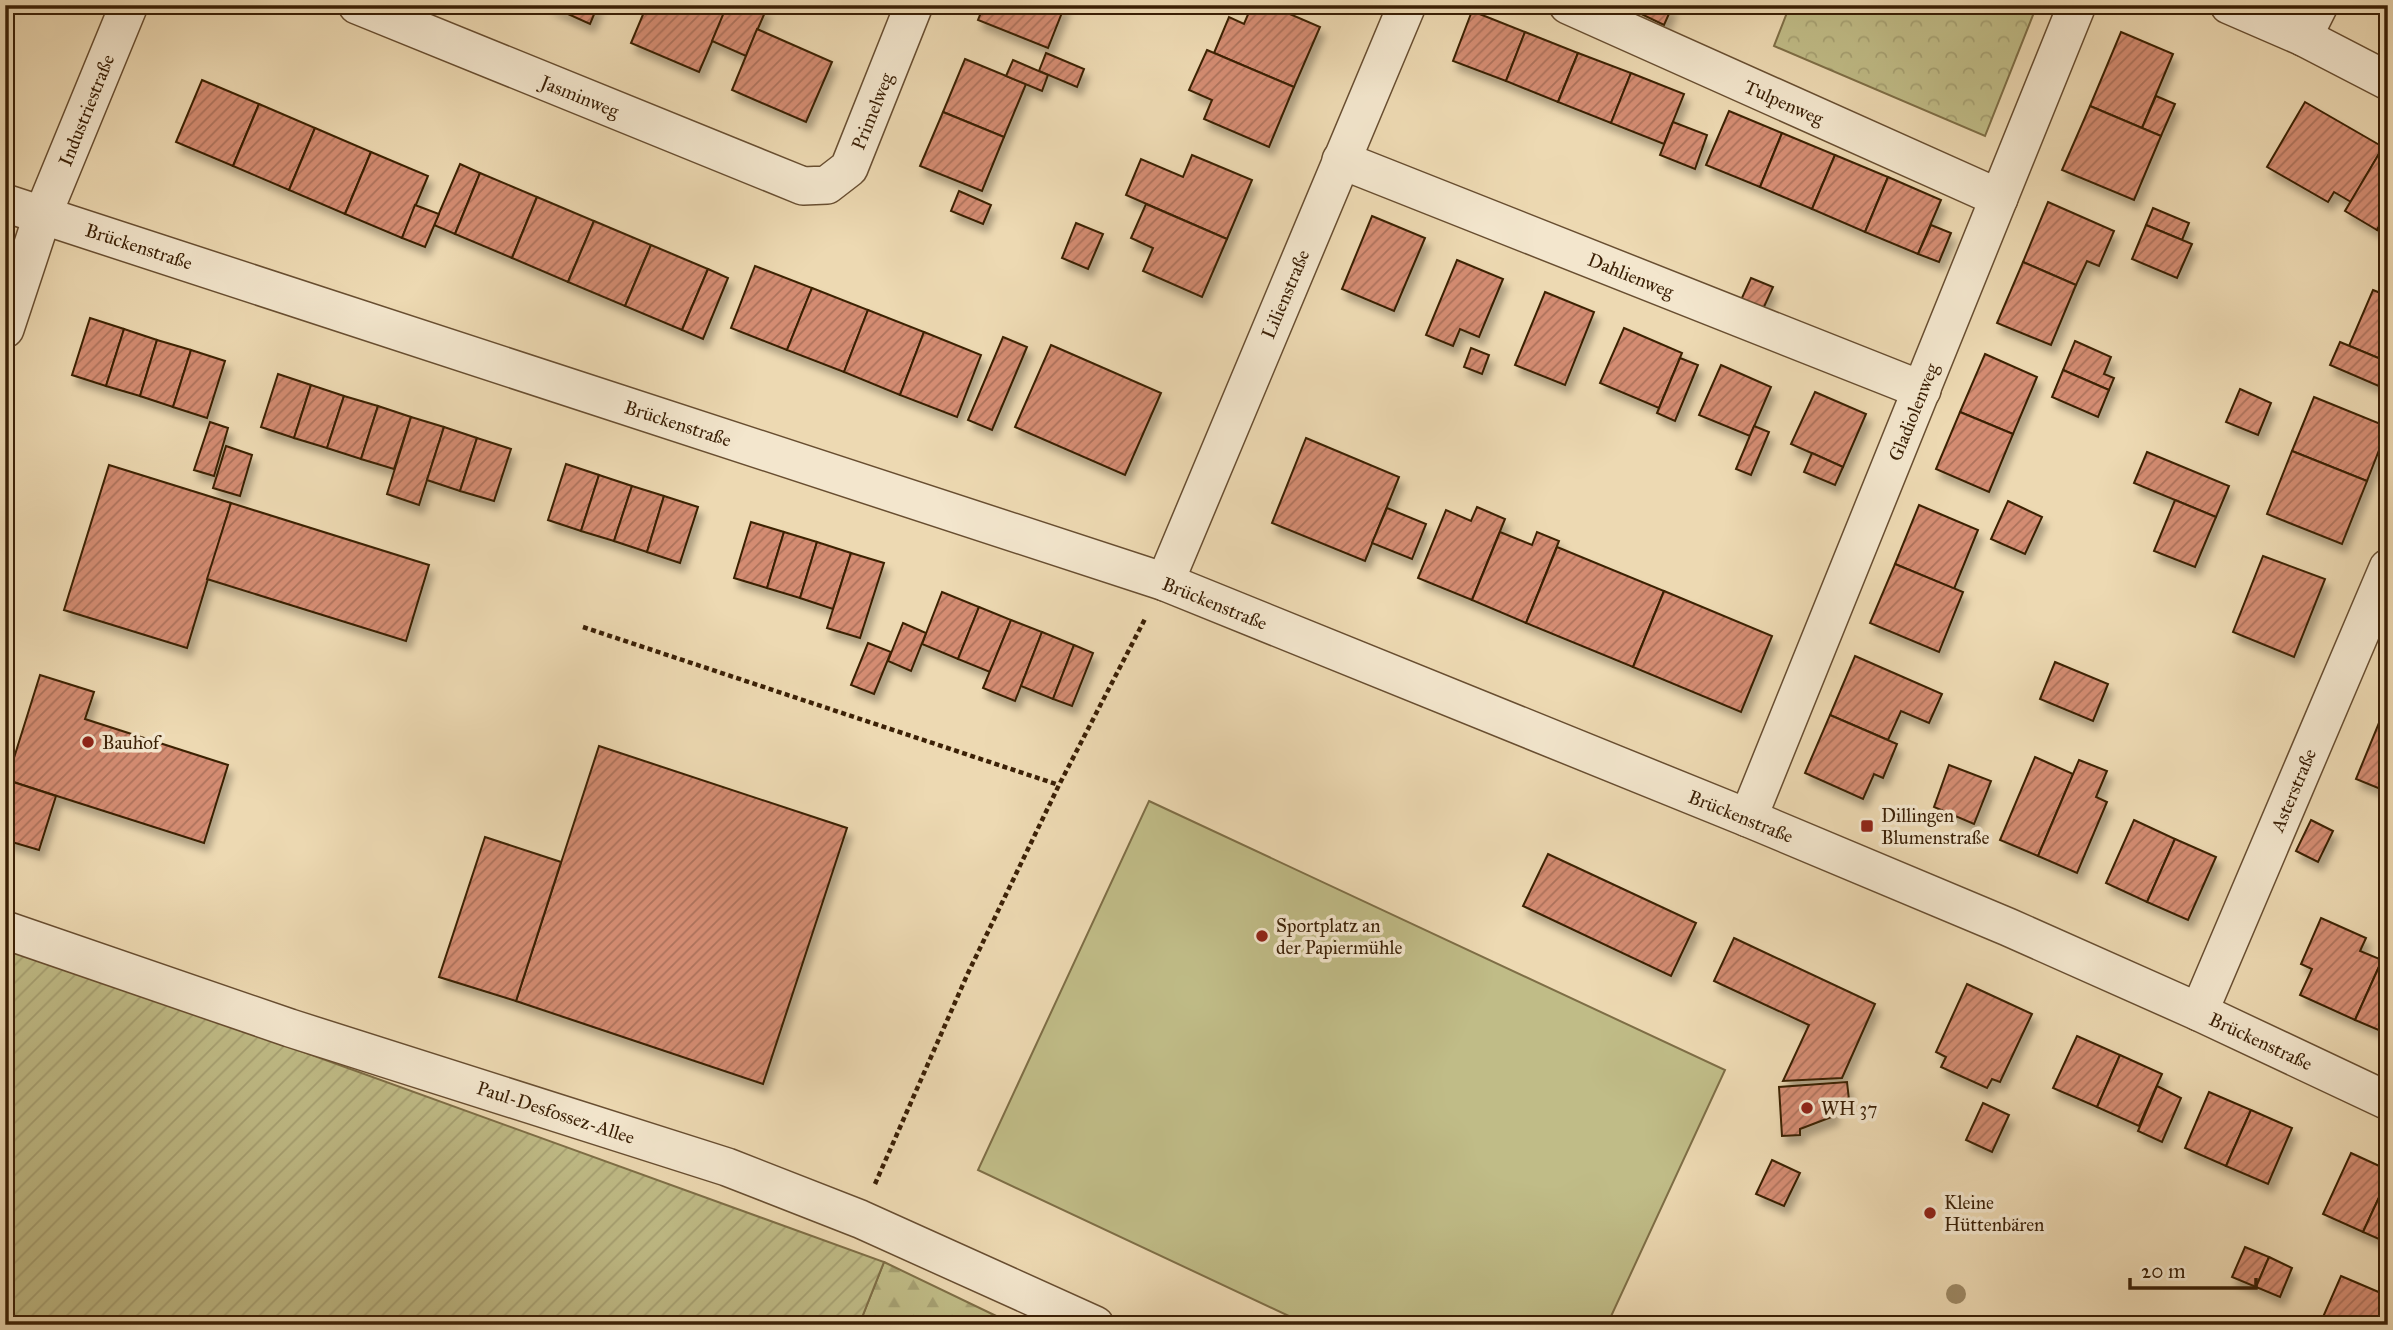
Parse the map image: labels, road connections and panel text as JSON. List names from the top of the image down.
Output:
{
  "streets": {
    "street": [
      "Jasminweg",
      "Tulpenweg",
      "Industriestraße",
      "Primelweg",
      "Brückenstraße",
      "Dahlienweg",
      "Lilienstraße",
      "Gladiolenweg",
      "Asterstraße",
      "Paul-Desfossez-Allee"
    ]
  },
  "crossings": [
    ["Jasminweg", "Primelweg"],
    ["Tulpenweg", "Gladiolenweg"],
    ["Industriestraße", "Brückenstraße"],
    ["Brückenstraße", "Lilienstraße"],
    ["Brückenstraße", "Gladiolenweg"],
    ["Brückenstraße", "Asterstraße"],
    ["Dahlienweg", "Lilienstraße"],
    ["Dahlienweg", "Gladiolenweg"]
  ],
  "places": {
    "other": [
      "Bauhof",
      "Sportplatz an der Papiermühle",
      "WH 37",
      "Kleine Hüttenbären"
    ],
    "transit": ["Dillingen Blumenstraße"]
  },
  "scale_bar": "20 m"
}
